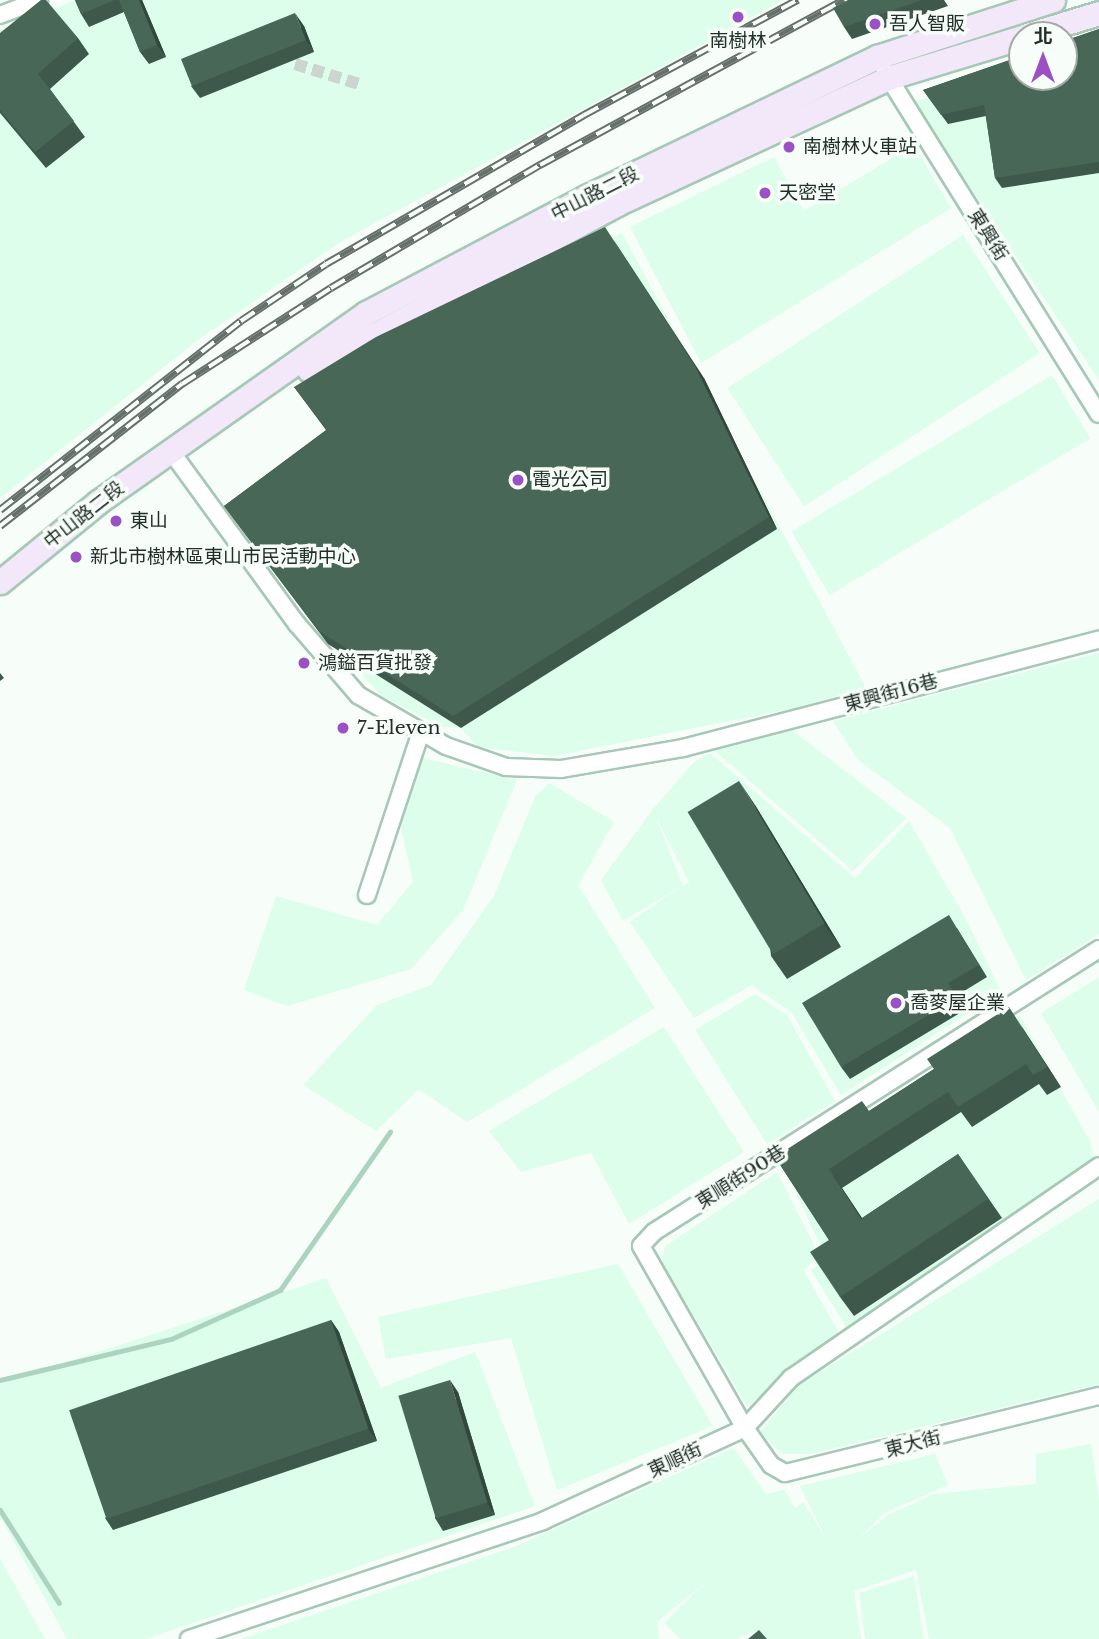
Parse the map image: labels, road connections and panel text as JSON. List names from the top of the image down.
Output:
{
  "streets": {
    "main road": ["中山路二段"],
    "street": [
      "東興街",
      "東興街16巷",
      "東順街90巷",
      "東大街",
      "東順街"
    ]
  },
  "crossings": [
    ["中山路二段", "東興街"],
    ["中山路二段", "東興街16巷"],
    ["東順街90巷", "東大街"],
    ["東順街90巷", "東順街"],
    ["東大街", "東順街"]
  ],
  "places": [
    "南樹林",
    "吾人智販",
    "南樹林火車站",
    "天密堂",
    "電光公司",
    "東山",
    "新北市樹林區東山市民活動中心",
    "鴻鎰百貨批發",
    "7-Eleven",
    "喬麥屋企業"
  ],
  "north": "top"
}
